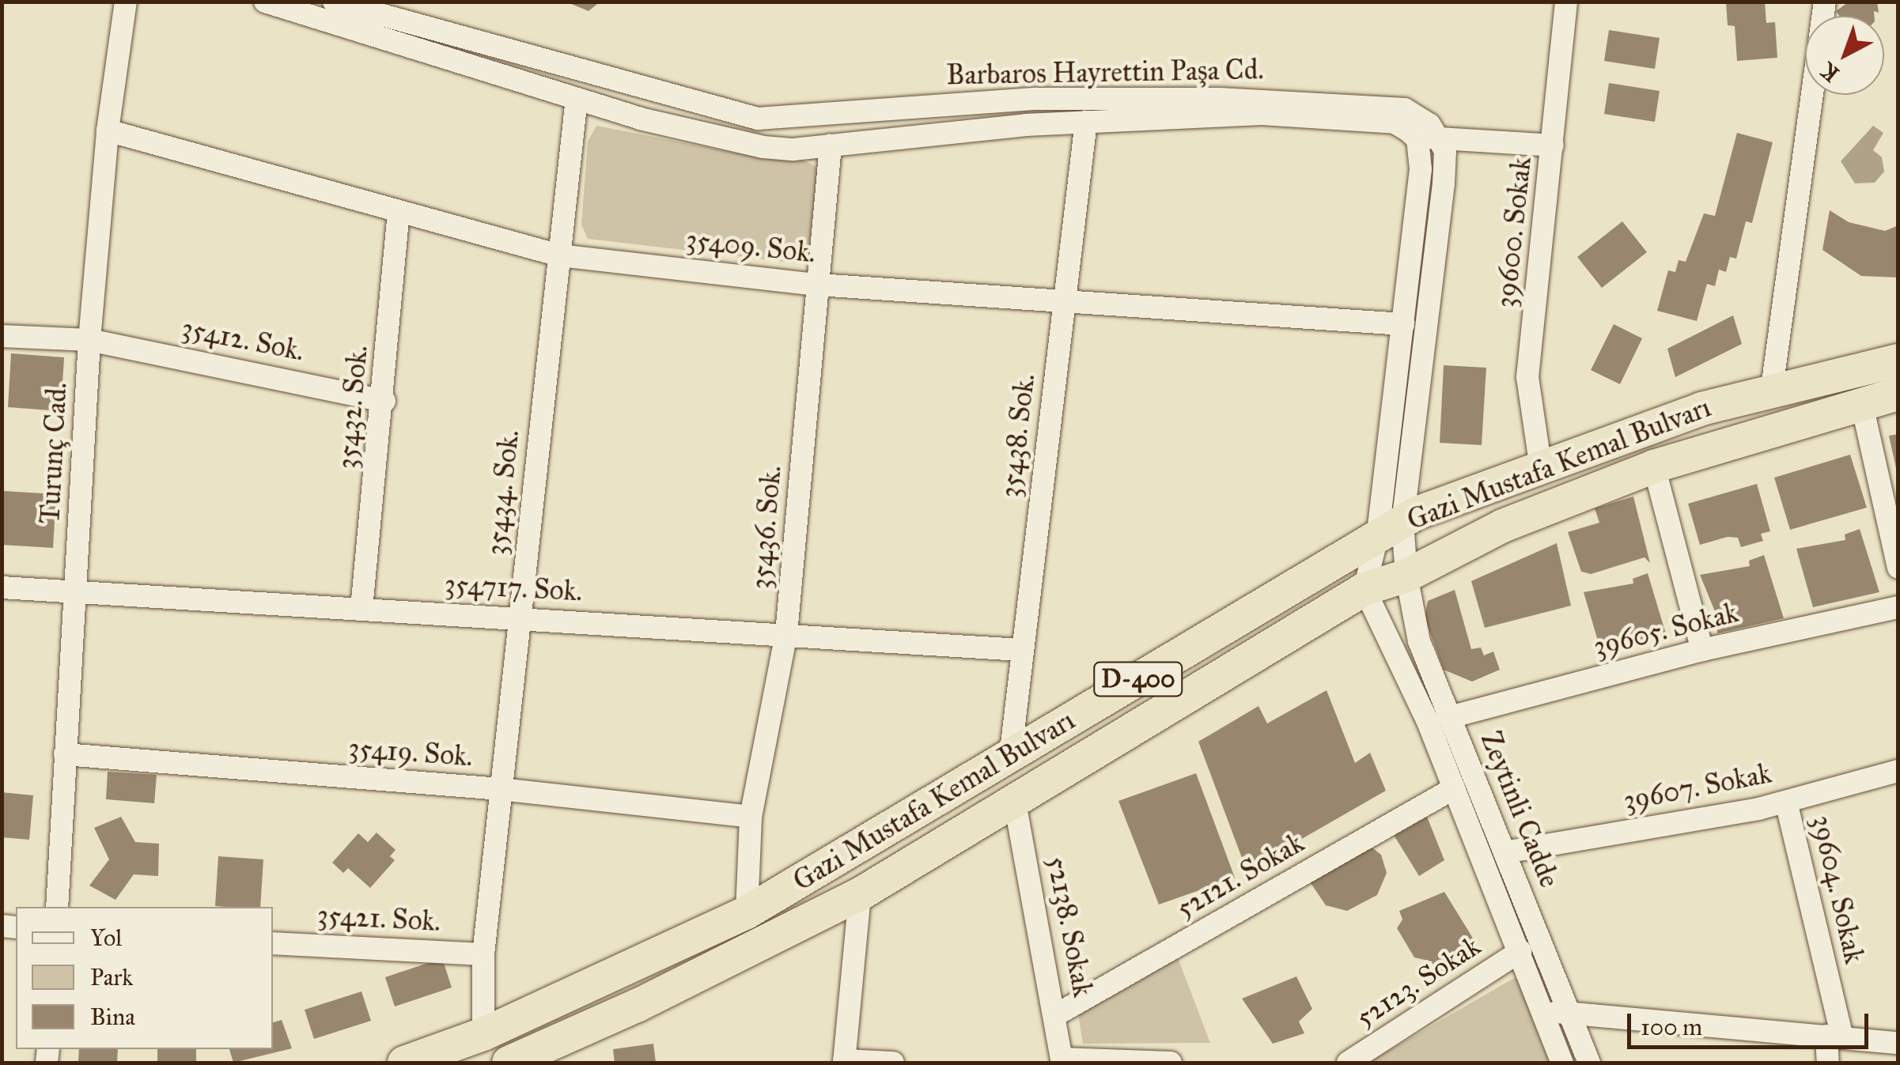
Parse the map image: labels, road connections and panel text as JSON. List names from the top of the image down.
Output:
{
  "streets": {
    "highway": ["Gazi Mustafa Kemal Bulvarı", "D-400"],
    "street": [
      "Barbaros Hayrettin Paşa Cd.",
      "39600. Sokak",
      "35409. Sok.",
      "35412. Sok.",
      "35432. Sok.",
      "35438. Sok.",
      "Turunç Cad.",
      "35434. Sok.",
      "35436. Sok.",
      "354717. Sok.",
      "39605. Sokak",
      "35419. Sok.",
      "39607. Sokak",
      "Zeytinli Cadde",
      "52121. Sokak",
      "39604. Sokak",
      "35421. Sok.",
      "52138. Sokak",
      "52123. Sokak"
    ]
  },
  "crossings": [
    ["39600. Sokak", "Gazi Mustafa Kemal Bulvarı"],
    ["35409. Sok.", "35432. Sok."],
    ["35409. Sok.", "35438. Sok."],
    ["35409. Sok.", "Turunç Cad."],
    ["35409. Sok.", "35434. Sok."],
    ["35409. Sok.", "35436. Sok."],
    ["35412. Sok.", "35432. Sok."],
    ["35412. Sok.", "Turunç Cad."],
    ["35432. Sok.", "354717. Sok."],
    ["35438. Sok.", "Gazi Mustafa Kemal Bulvarı"],
    ["35438. Sok.", "354717. Sok."],
    ["Turunç Cad.", "354717. Sok."],
    ["Turunç Cad.", "35419. Sok."],
    ["Gazi Mustafa Kemal Bulvarı", "35434. Sok."],
    ["Gazi Mustafa Kemal Bulvarı", "35436. Sok."],
    ["Gazi Mustafa Kemal Bulvarı", "Zeytinli Cadde"],
    ["Gazi Mustafa Kemal Bulvarı", "52138. Sokak"],
    ["35434. Sok.", "354717. Sok."],
    ["35434. Sok.", "35419. Sok."],
    ["35434. Sok.", "35421. Sok."],
    ["35436. Sok.", "354717. Sok."],
    ["35436. Sok.", "35419. Sok."],
    ["39605. Sokak", "Zeytinli Cadde"],
    ["39607. Sokak", "Zeytinli Cadde"],
    ["39607. Sokak", "39604. Sokak"],
    ["Zeytinli Cadde", "52121. Sokak"],
    ["Zeytinli Cadde", "52123. Sokak"],
    ["52121. Sokak", "52138. Sokak"]
  ],
  "legend": ["Yol", "Park", "Bina"],
  "scale_bar": "100 m",
  "north": "bottom left"
}
